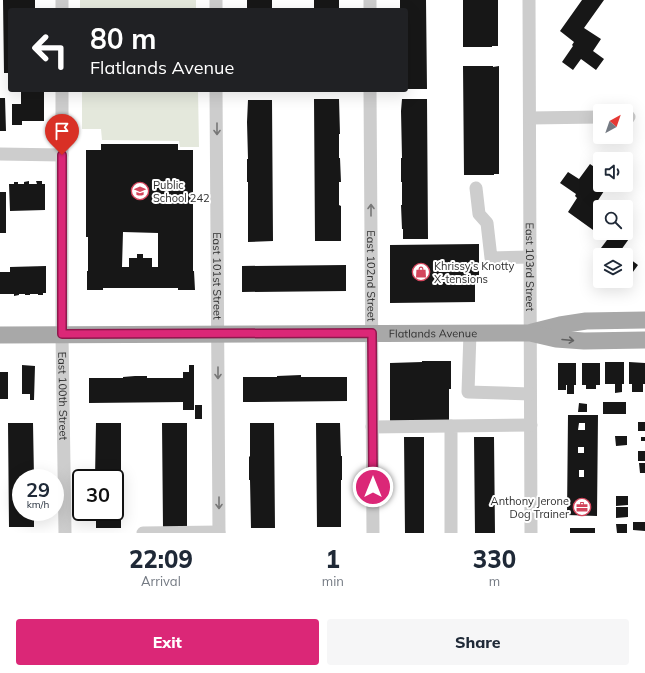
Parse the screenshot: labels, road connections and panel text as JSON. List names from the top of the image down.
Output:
{
  "streets": {
    "main road": ["Flatlands Avenue"],
    "street": [
      "East 103rd Street",
      "East 101st Street",
      "East 102nd Street",
      "East 100th Street"
    ]
  },
  "crossings": [
    ["East 103rd Street", "Flatlands Avenue"],
    ["East 101st Street", "Flatlands Avenue"],
    ["East 102nd Street", "Flatlands Avenue"],
    ["Flatlands Avenue", "East 100th Street"]
  ],
  "one_way": ["East 101st Street", "East 102nd Street"],
  "places": {
    "school or university": ["Public School 242"],
    "shop": ["Khrissy’s Knotty X-tensions"],
    "office": ["Anthony Jerone Dog Trainer"]
  },
  "north": "top right",
  "page": {
    "turn": ["80 m", "Flatlands Avenue"],
    "speed": "29 km/h",
    "limit": "30",
    "eta": [
      "22:09",
      "Arrival",
      "1",
      "min",
      "330",
      "m"
    ],
    "buttons": ["Exit", "Share"]
  }
}
